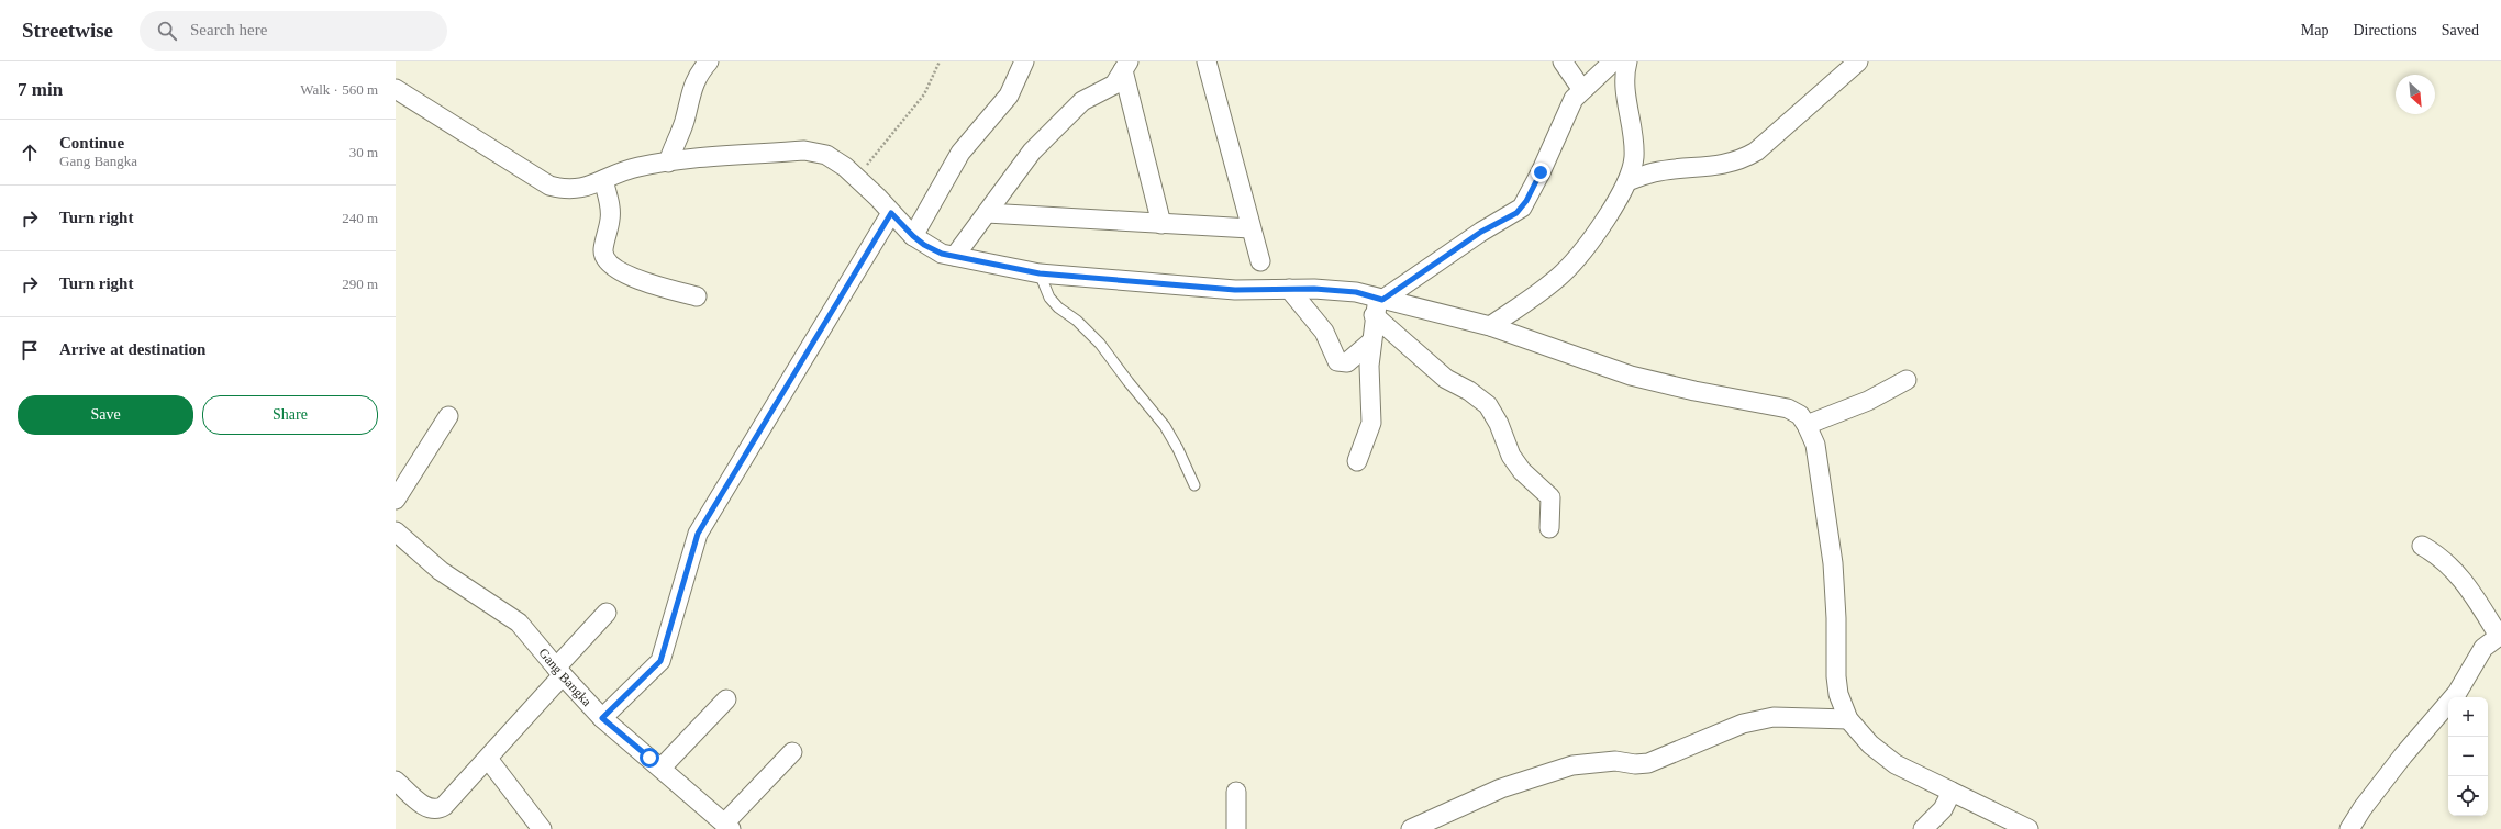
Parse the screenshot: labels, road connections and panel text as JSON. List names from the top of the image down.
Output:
{
  "streets": {
    "street": ["Gang Bangka"]
  },
  "north": "bottom right",
  "page": {
    "header": "Streetwise",
    "search": "Search here",
    "nav": ["Map", "Directions", "Saved"],
    "heading": ["7 min", "Walk · 560 m"],
    "list": [
      ["Continue", "Gang Bangka", "30 m"],
      ["Turn right", "240 m"],
      ["Turn right", "290 m"],
      "Arrive at destination"
    ],
    "buttons": ["Save", "Share"],
    "map_buttons": ["+", "−"]
  }
}
